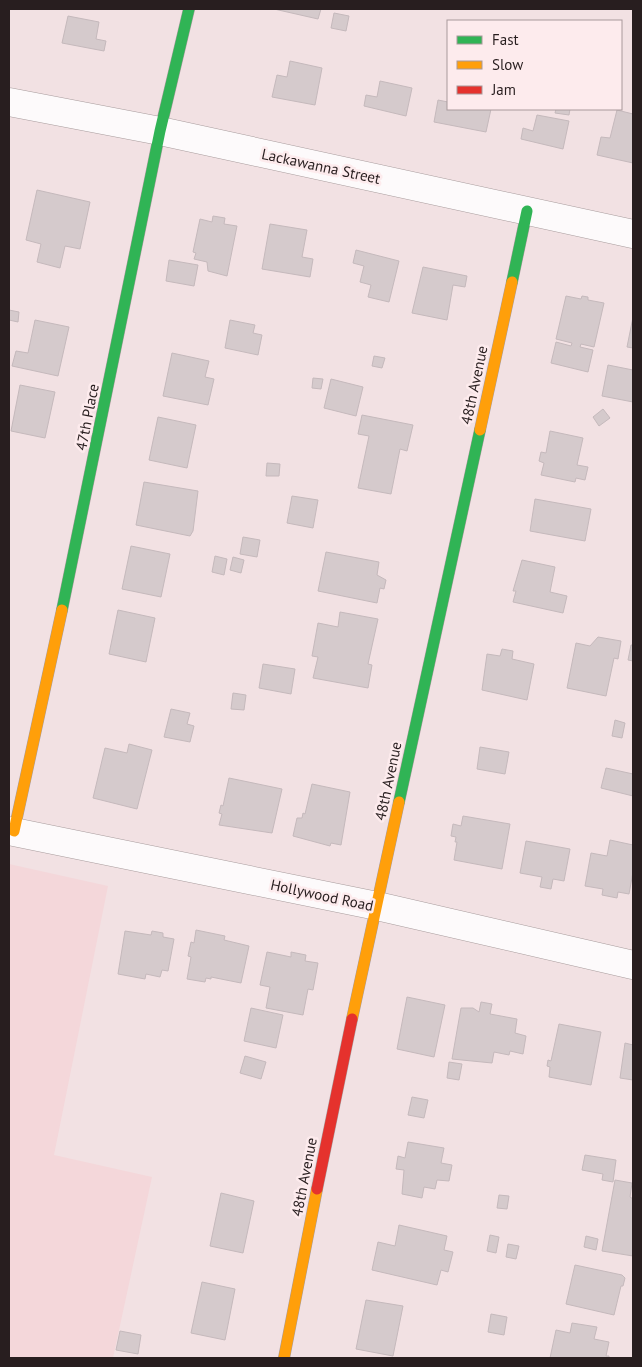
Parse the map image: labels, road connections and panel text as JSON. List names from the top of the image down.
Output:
{
  "streets": {
    "street": [
      "Lackawanna Street",
      "48th Avenue",
      "47th Place",
      "Hollywood Road"
    ]
  },
  "crossings": [
    ["Lackawanna Street", "48th Avenue"],
    ["Lackawanna Street", "47th Place"],
    ["48th Avenue", "Hollywood Road"],
    ["47th Place", "Hollywood Road"]
  ],
  "legend": ["Fast", "Slow", "Jam"]
}
